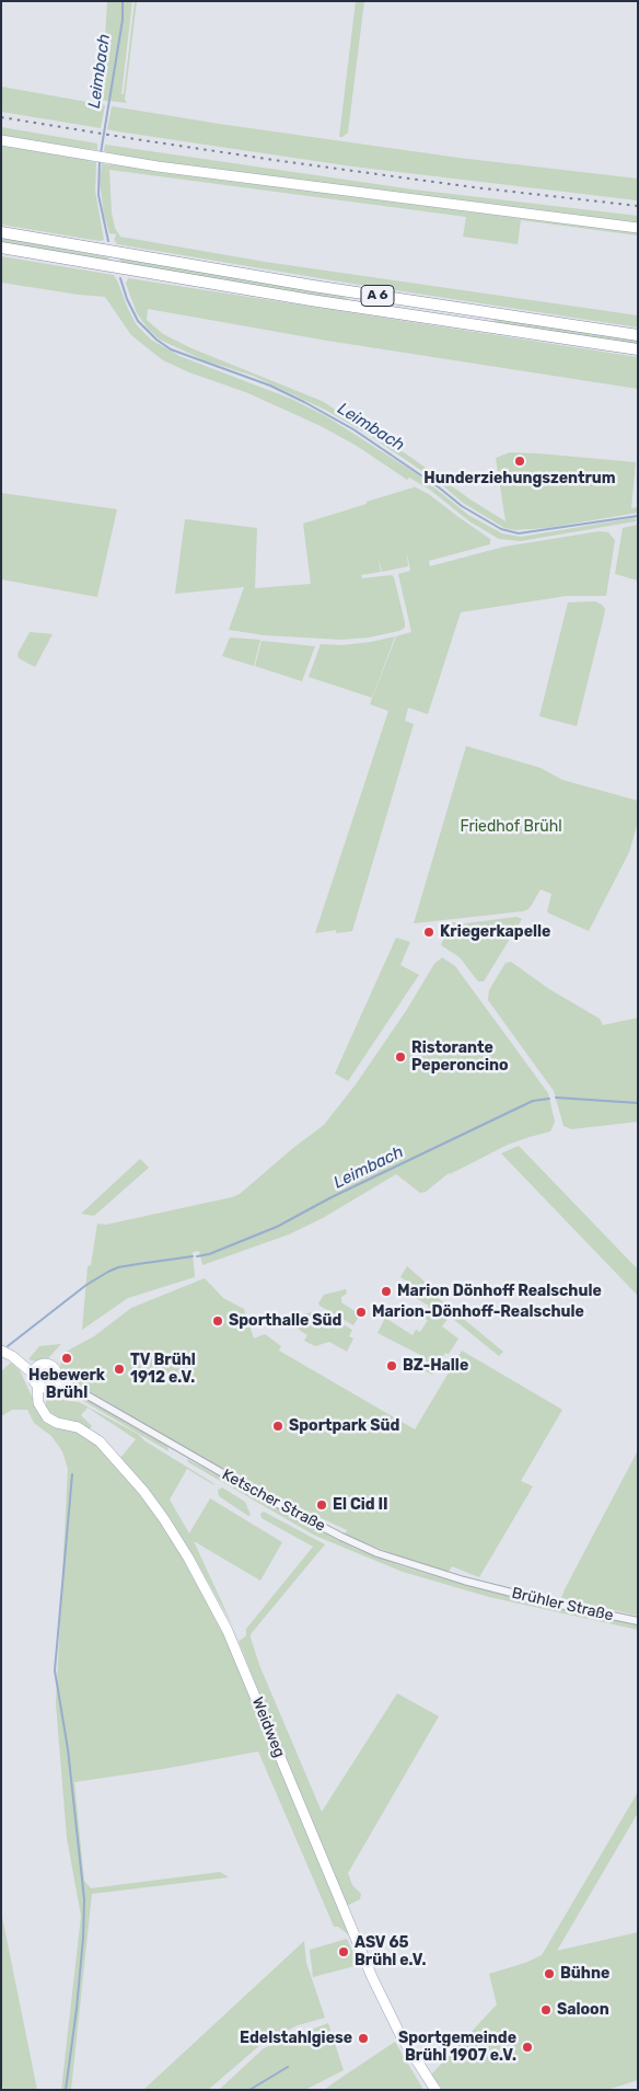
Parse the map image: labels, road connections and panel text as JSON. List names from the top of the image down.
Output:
{
  "streets": {
    "highway": ["A 6"],
    "main road": ["Weidweg"],
    "street": ["Ketscher Straße", "Brühler Straße"]
  },
  "crossings": [
    ["Ketscher Straße", "Brühler Straße"],
    ["Ketscher Straße", "Weidweg"]
  ],
  "water": ["Leimbach"],
  "parks": ["Friedhof Brühl"],
  "places": [
    "Hunderziehungszentrum",
    "Kriegerkapelle",
    "Ristorante Peperoncino",
    "Marion Dönhoff Realschule",
    "Marion-Dönhoff-Realschule",
    "Sporthalle Süd",
    "Hebewerk Brühl",
    "BZ-Halle",
    "TV Brühl 1912 e.V.",
    "Sportpark Süd",
    "El Cid II",
    "ASV 65 Brühl e.V.",
    "Bühne",
    "Saloon",
    "Edelstahlgiese",
    "Sportgemeinde Brühl 1907 e.V."
  ]
}
